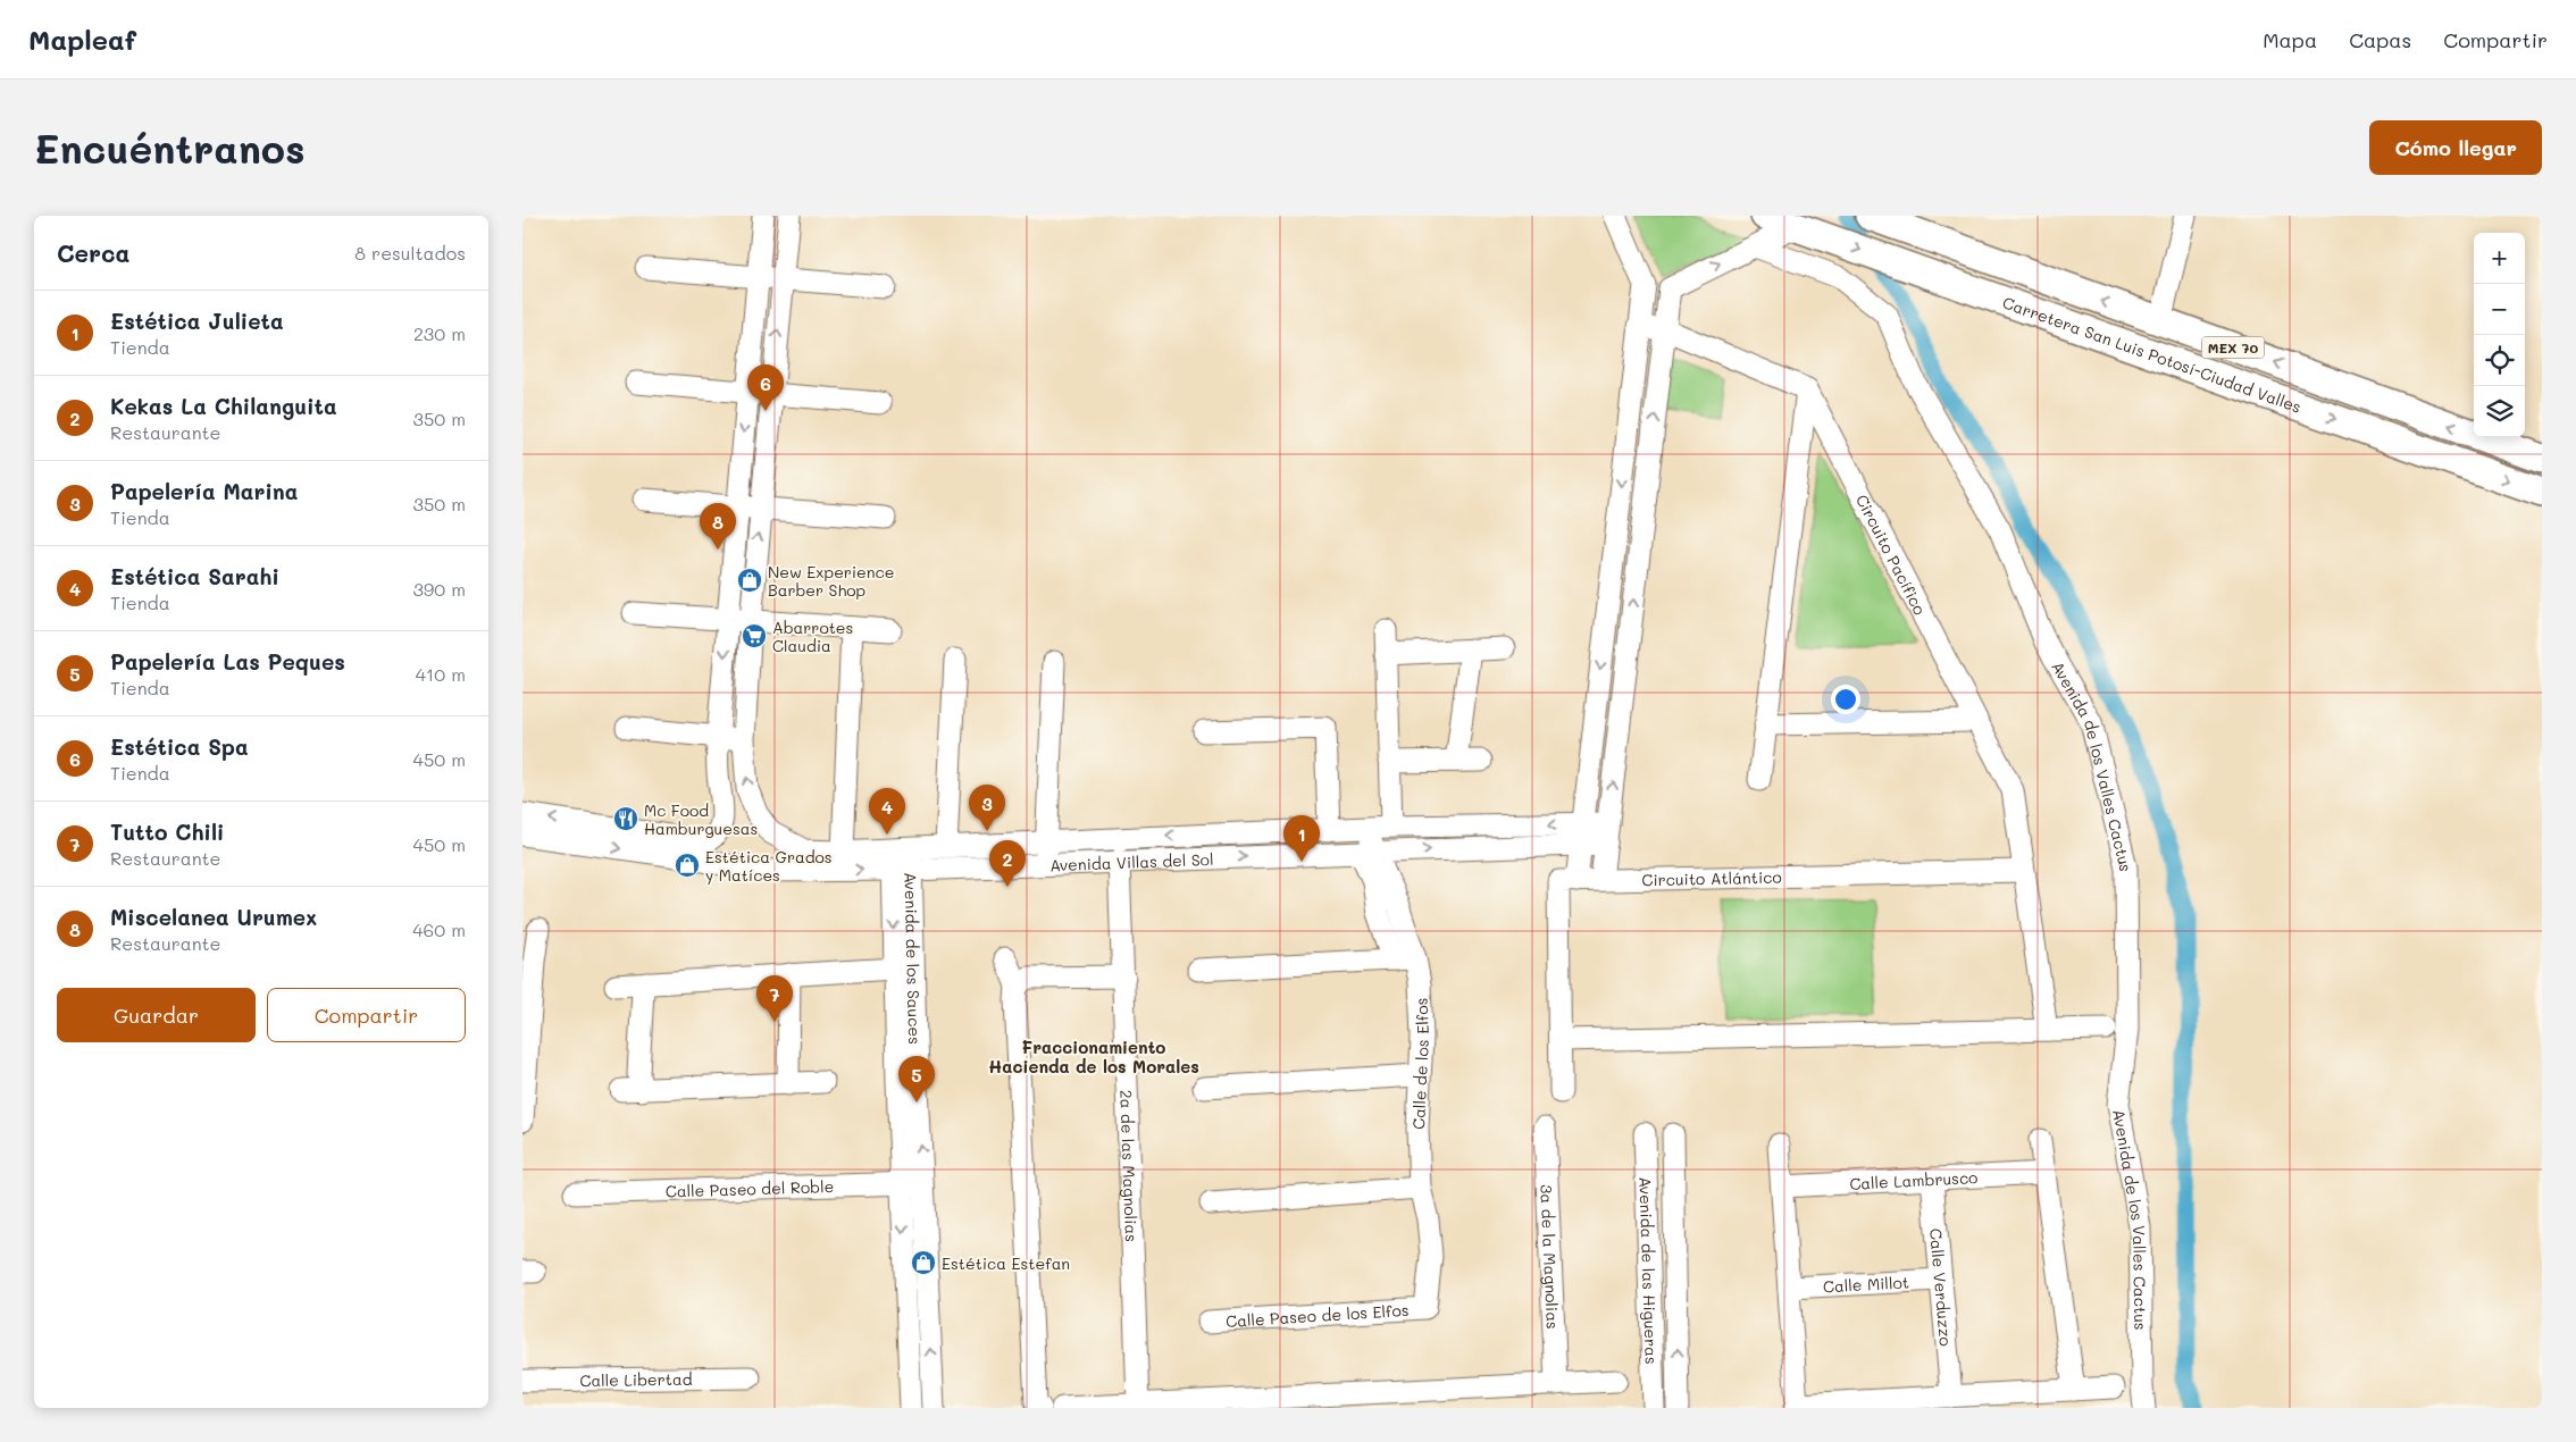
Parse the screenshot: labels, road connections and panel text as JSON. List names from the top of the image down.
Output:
{
  "streets": {
    "main road": ["MEX 70", "Carretera San Luis Potosí-Ciudad Valles"],
    "street": [
      "Circuito Pacífico",
      "Avenida de los Valles Cactus",
      "Avenida Villas del Sol",
      "Circuito Atlántico",
      "Avenida de los Sauces",
      "Calle de los Elfos",
      "2a de las Magnolias",
      "Calle Lambrusco",
      "Calle Paseo del Roble",
      "3a de la Magnolias",
      "Avenida de las Higueras",
      "Calle Millot",
      "Calle Verduzzo",
      "Calle Paseo de los Elfos",
      "Calle Libertad"
    ]
  },
  "crossings": [
    ["Circuito Pacífico", "Circuito Atlántico"],
    ["Avenida Villas del Sol", "Avenida de los Sauces"],
    ["Avenida Villas del Sol", "Calle de los Elfos"],
    ["Avenida Villas del Sol", "2a de las Magnolias"],
    ["Avenida de los Sauces", "Calle Paseo del Roble"],
    ["Calle de los Elfos", "Calle Paseo de los Elfos"],
    ["Calle Lambrusco", "Calle Verduzzo"],
    ["Calle Millot", "Calle Verduzzo"]
  ],
  "districts": ["Fraccionamiento Hacienda de los Morales"],
  "places": {
    "shop": ["New Experience Barber Shop", "Estética Grados y Matíces", "Estética Estefan"],
    "supermarket": ["Abarrotes Claudia"],
    "restaurant": ["Mc Food Hamburguesas"]
  },
  "page": {
    "header": "Mapleaf",
    "nav": ["Mapa", "Capas", "Compartir"],
    "buttons": [
      "Cómo llegar",
      ["Guardar", "Compartir"]
    ],
    "title": "Encuéntranos",
    "heading": ["Cerca", "8 resultados"],
    "map_buttons": ["+", "−"],
    "list": [
      {
        "mark": "1",
        "name": "Estética Julieta",
        "note": "Tienda",
        "value": "230 m"
      },
      {
        "mark": "2",
        "name": "Kekas La Chilanguita",
        "note": "Restaurante",
        "value": "350 m"
      },
      {
        "mark": "3",
        "name": "Papelería Marina",
        "note": "Tienda",
        "value": "350 m"
      },
      {
        "mark": "4",
        "name": "Estética Sarahi",
        "note": "Tienda",
        "value": "390 m"
      },
      {
        "mark": "5",
        "name": "Papelería Las Peques",
        "note": "Tienda",
        "value": "410 m"
      },
      {
        "mark": "6",
        "name": "Estética Spa",
        "note": "Tienda",
        "value": "450 m"
      },
      {
        "mark": "7",
        "name": "Tutto Chili",
        "note": "Restaurante",
        "value": "450 m"
      },
      {
        "mark": "8",
        "name": "Miscelanea Urumex",
        "note": "Restaurante",
        "value": "460 m"
      }
    ],
    "pins": [
      "6",
      "8",
      "3",
      "4",
      "1",
      "2",
      "7",
      "5"
    ]
  }
}
